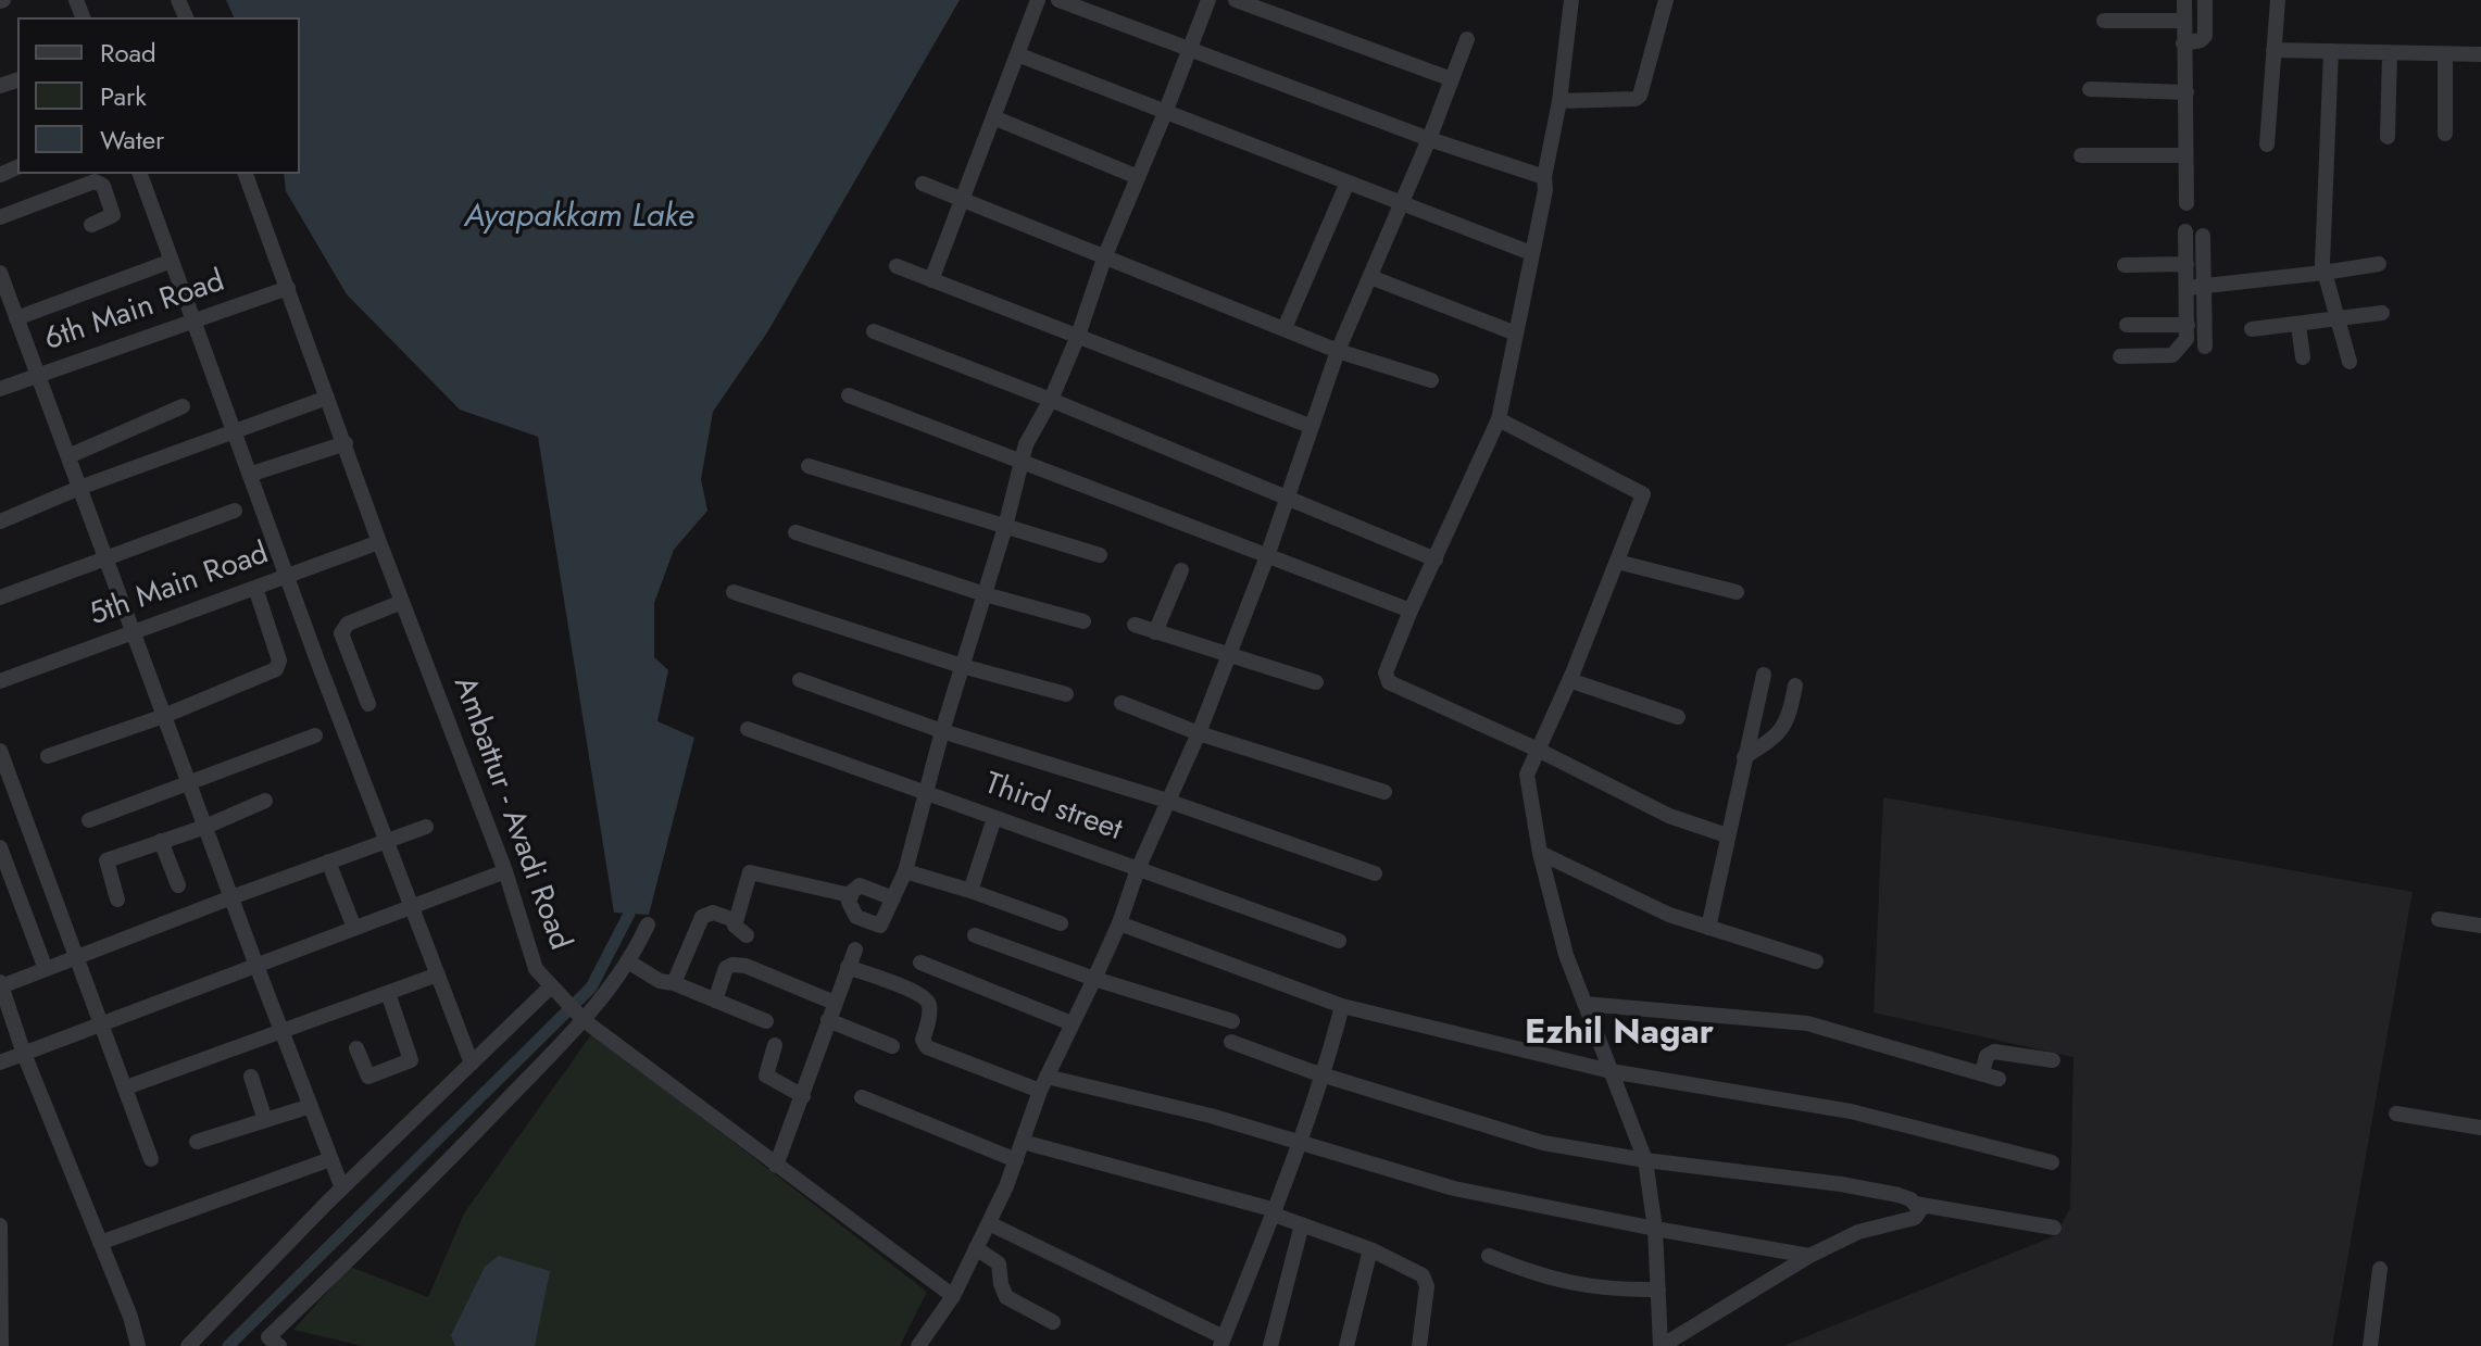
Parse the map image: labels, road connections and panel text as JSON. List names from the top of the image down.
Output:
{
  "streets": {
    "street": [
      "6th Main Road",
      "5th Main Road",
      "Third street",
      "Ambattur - Avadi Road"
    ]
  },
  "crossings": [
    ["6th Main Road", "Ambattur - Avadi Road"],
    ["5th Main Road", "Ambattur - Avadi Road"]
  ],
  "districts": ["Ezhil Nagar"],
  "water": ["Ayapakkam Lake"],
  "legend": ["Road", "Park", "Water"]
}
